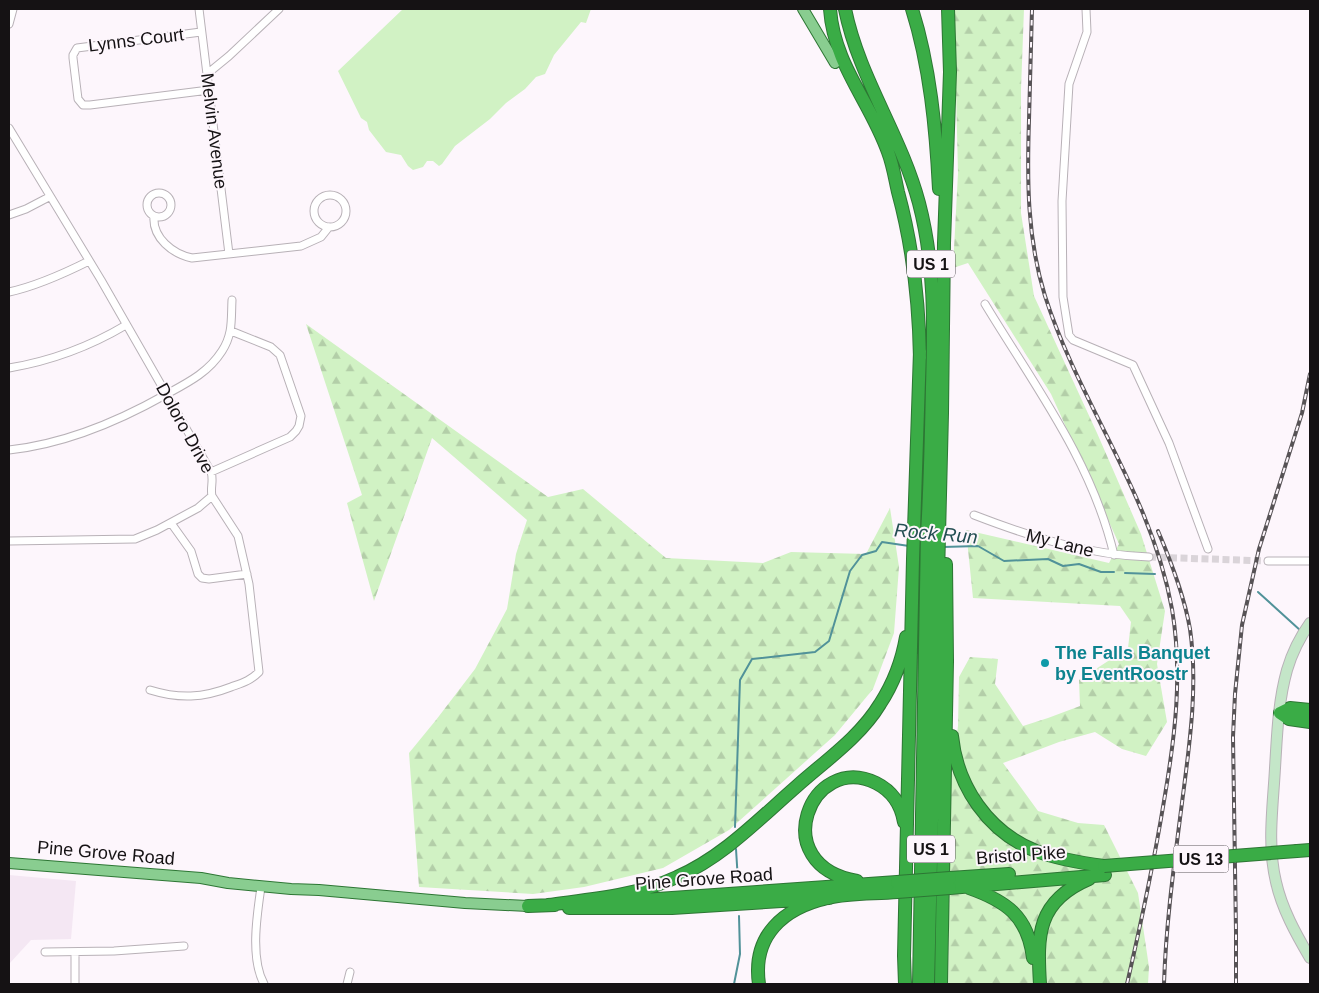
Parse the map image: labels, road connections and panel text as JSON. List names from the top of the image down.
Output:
{
  "streets": {
    "highway": [
      "US 1",
      "Pine Grove Road",
      "Bristol Pike",
      "US 13"
    ],
    "street": [
      "Lynns Court",
      "Melvin Avenue",
      "Doloro Drive",
      "My Lane"
    ]
  },
  "crossings": [
    ["Lynns Court", "Melvin Avenue"],
    ["Pine Grove Road", "Bristol Pike"],
    ["Pine Grove Road", "US 13"],
    ["Bristol Pike", "US 13"]
  ],
  "water": ["Rock Run"],
  "places": ["The Falls Banquet by EventRoostr"]
}
